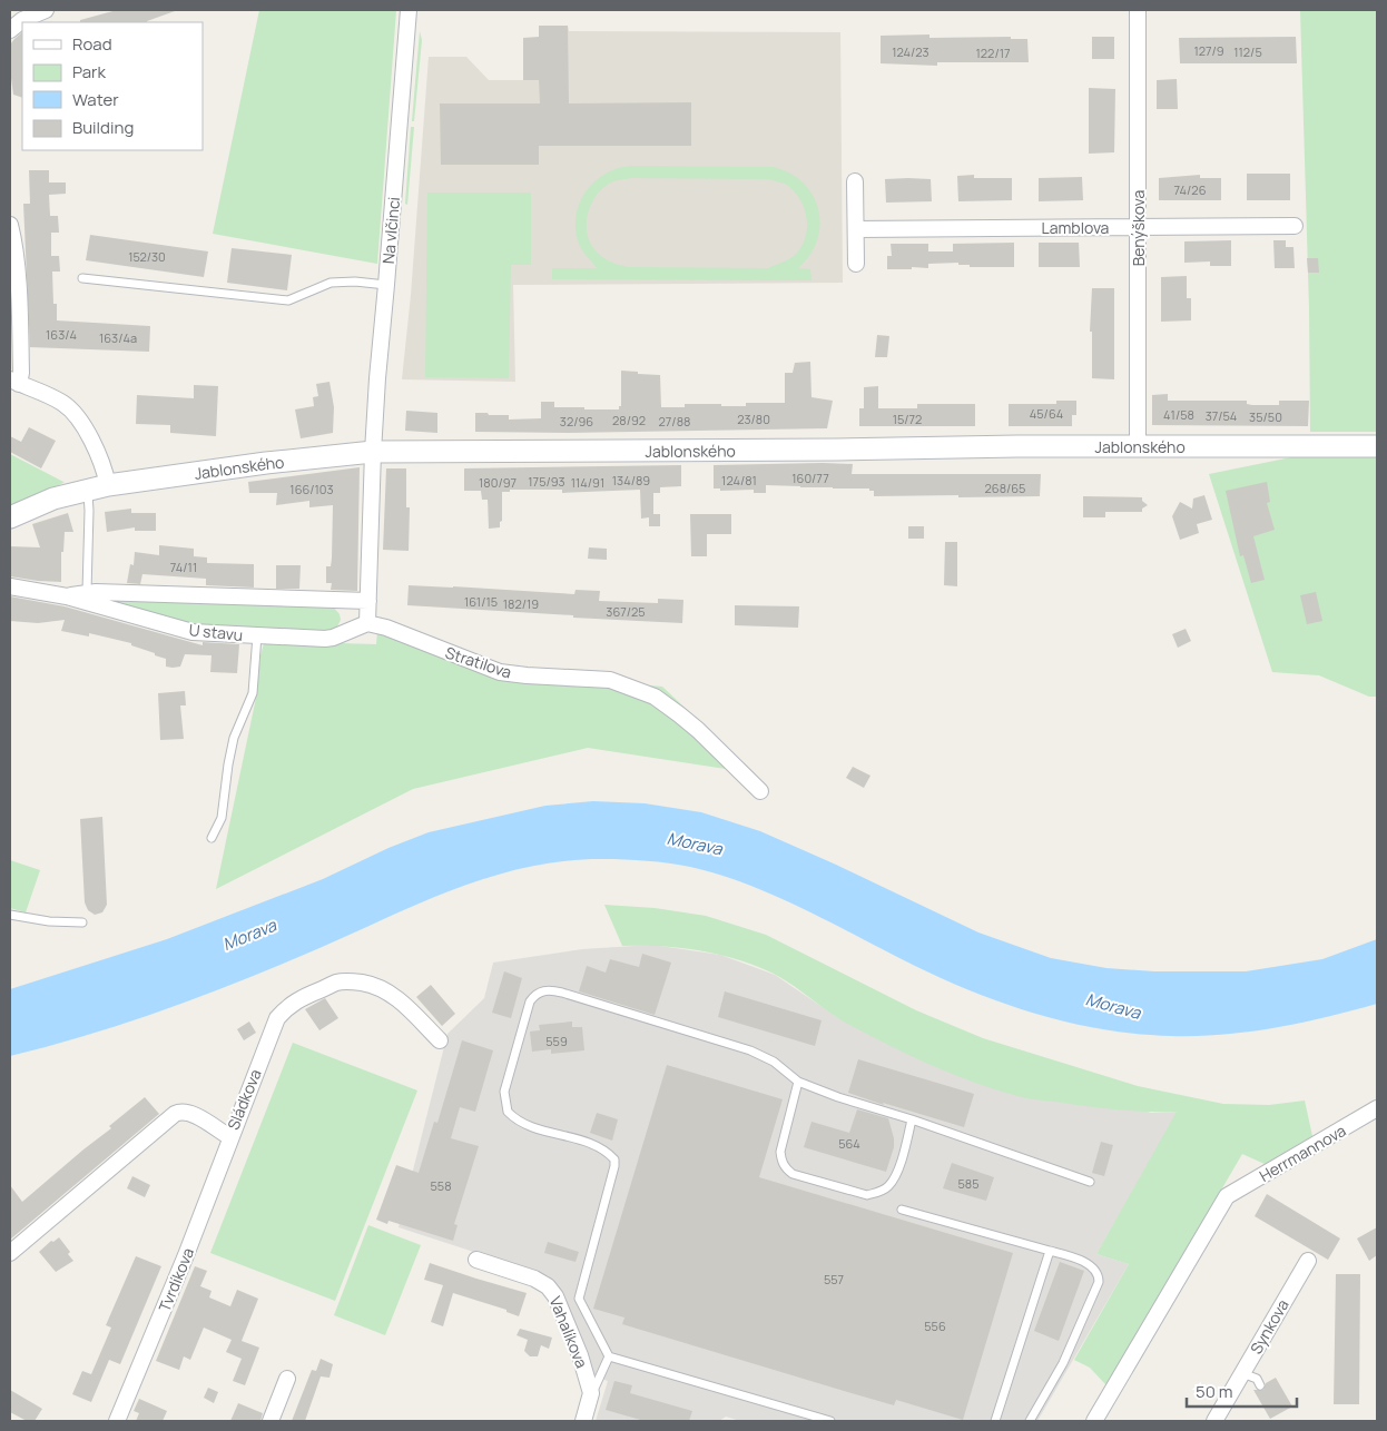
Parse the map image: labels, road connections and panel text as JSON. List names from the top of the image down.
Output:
{
  "streets": {
    "street": [
      "Lamblova",
      "Benýškova",
      "Na vlčinci",
      "Jablonského",
      "U stavu",
      "Stratilova",
      "Sládkova",
      "Herrmannova",
      "Tvrdíkova",
      "Synkova",
      "Vahalíkova"
    ]
  },
  "crossings": [
    ["Lamblova", "Benýškova"],
    ["Benýškova", "Jablonského"],
    ["Na vlčinci", "Jablonského"],
    ["U stavu", "Stratilova"],
    ["Sládkova", "Tvrdíkova"]
  ],
  "water": ["Morava"],
  "house_numbers": [
    "127/9",
    "124/23",
    "112/5",
    "122/17",
    "74/26",
    "152/30",
    "163/4",
    "163/4a",
    "45/64",
    "41/58",
    "37/54",
    "35/50",
    "23/80",
    "15/72",
    "28/92",
    "32/96",
    "27/88",
    "160/77",
    "134/89",
    "124/81",
    "175/93",
    "180/97",
    "114/91",
    "268/65",
    "166/103",
    "74/11",
    "161/15",
    "182/19",
    "367/25",
    "559",
    "564",
    "585",
    "558",
    "557",
    "556"
  ],
  "legend": [
    "Road",
    "Park",
    "Water",
    "Building"
  ],
  "scale_bar": "50 m"
}
